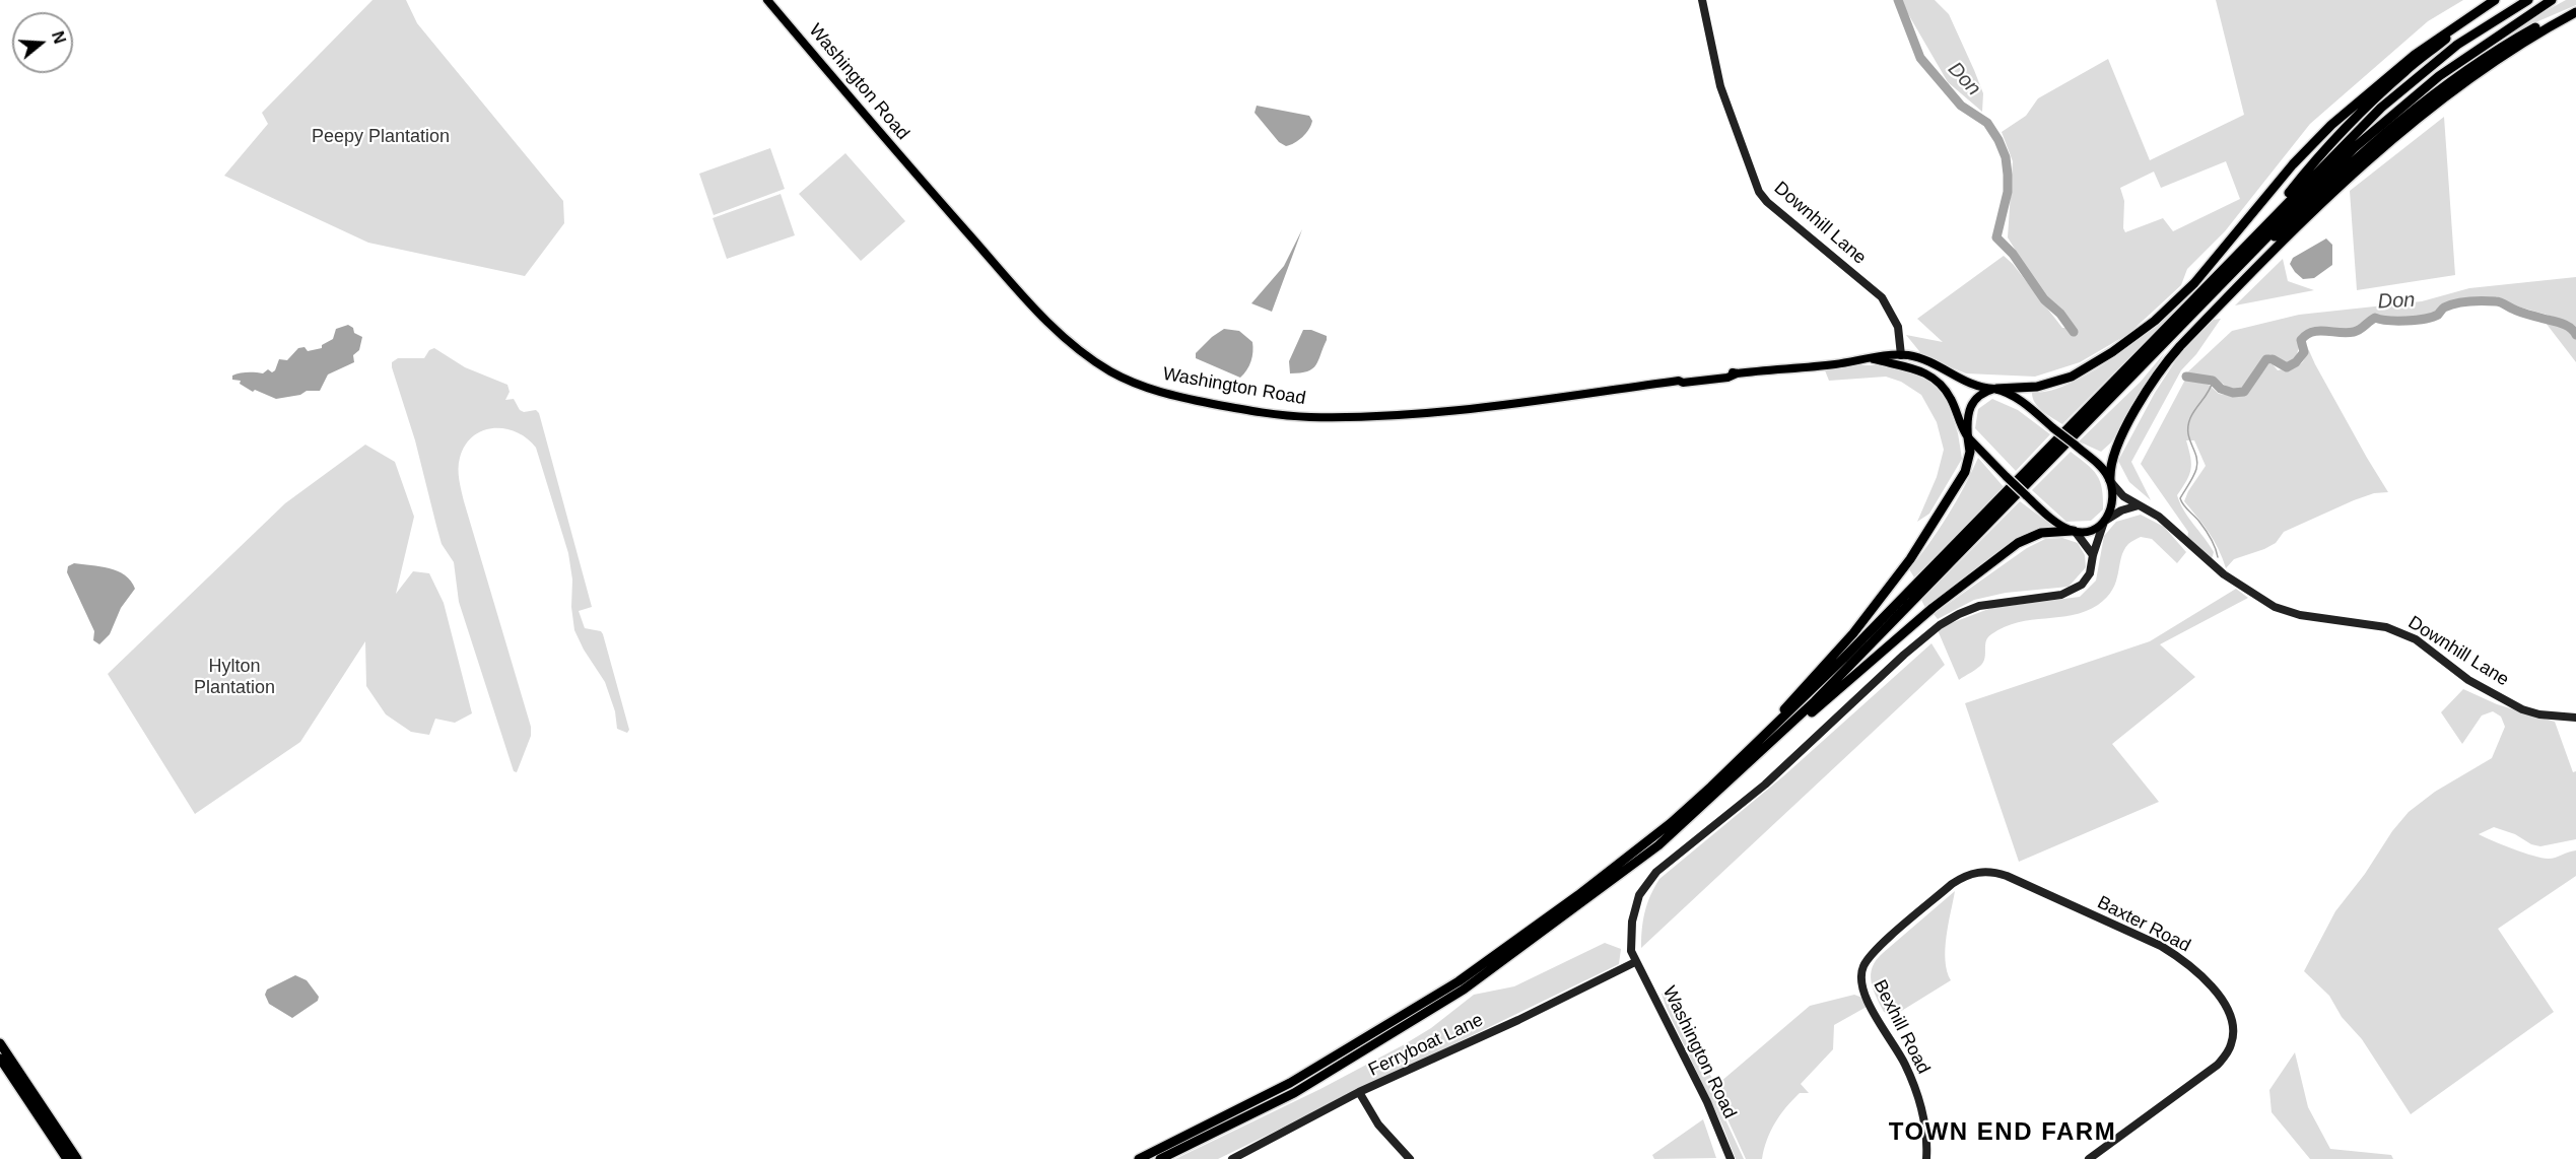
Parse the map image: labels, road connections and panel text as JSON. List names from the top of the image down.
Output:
{
  "streets": {
    "main road": ["Washington Road"],
    "street": [
      "Downhill Lane",
      "Baxter Road",
      "Bexhill Road",
      "Ferryboat Lane"
    ]
  },
  "crossings": [
    ["Washington Road", "Ferryboat Lane"],
    ["Baxter Road", "Bexhill Road"]
  ],
  "districts": ["TOWN END FARM"],
  "water": ["Don"],
  "parks": ["Peepy Plantation", "Hylton Plantation"],
  "north": "right"
}
